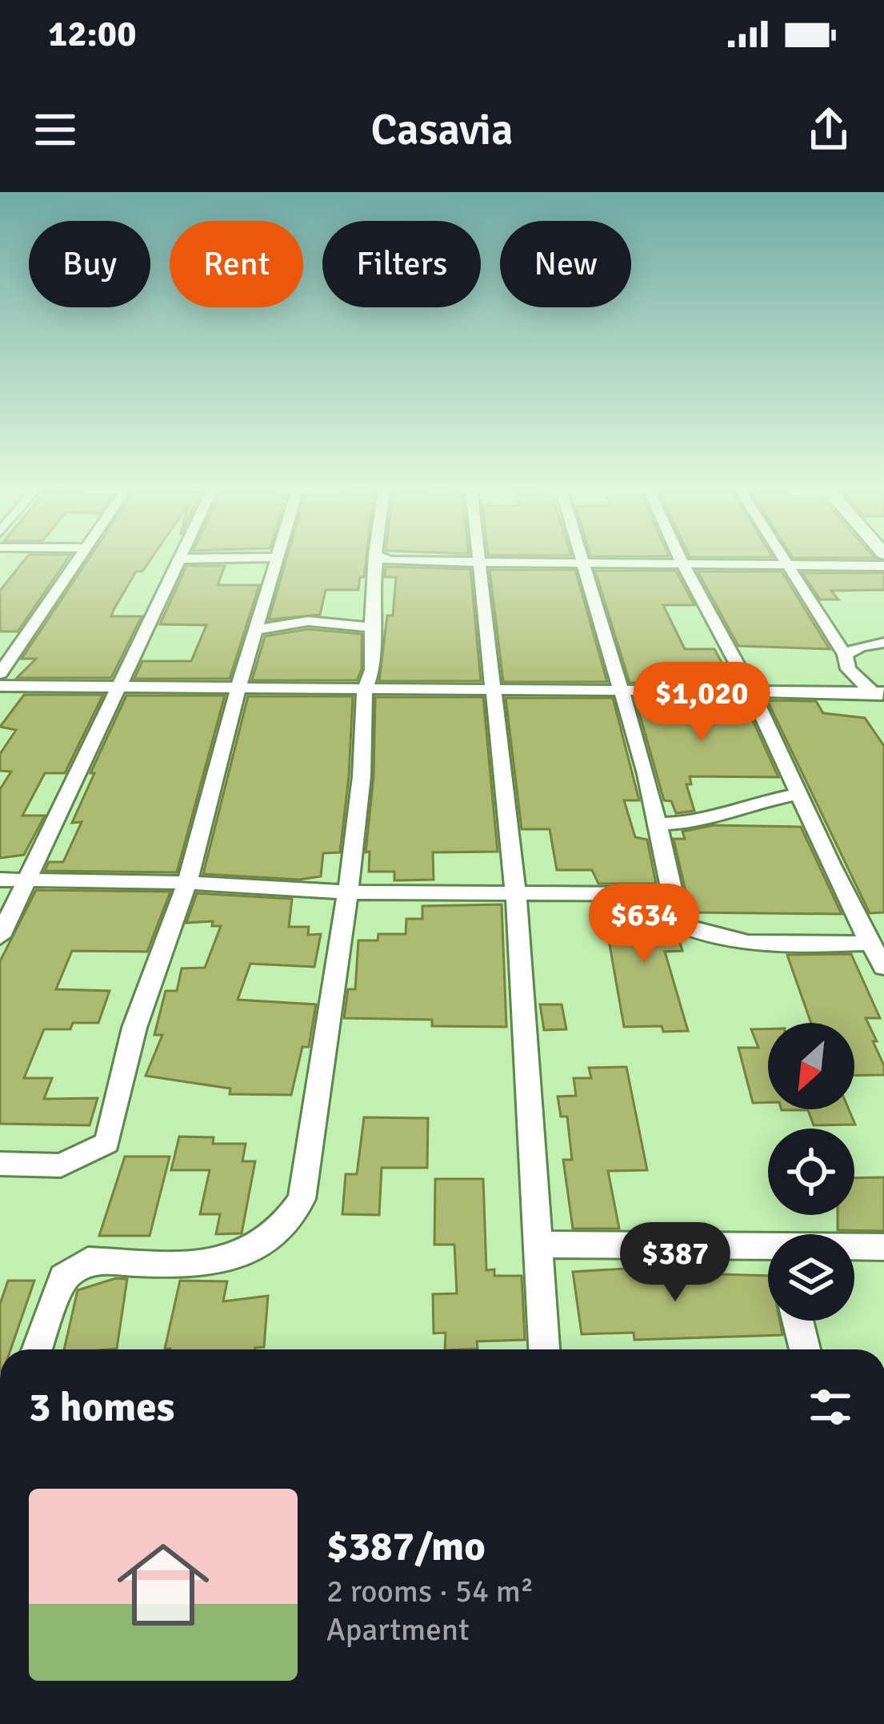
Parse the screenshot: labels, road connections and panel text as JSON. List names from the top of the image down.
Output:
{
  "north": "bottom left",
  "page": {
    "status": "12:00",
    "header": "Casavia",
    "chip": [
      "Buy",
      "Rent",
      "Filters",
      "New"
    ],
    "price": ["$1,020", "$634", "$387"],
    "heading": "3 homes",
    "list": [
      {
        "name": "$387/mo",
        "note": "2 rooms · 54 m² · Apartment"
      }
    ]
  }
}
